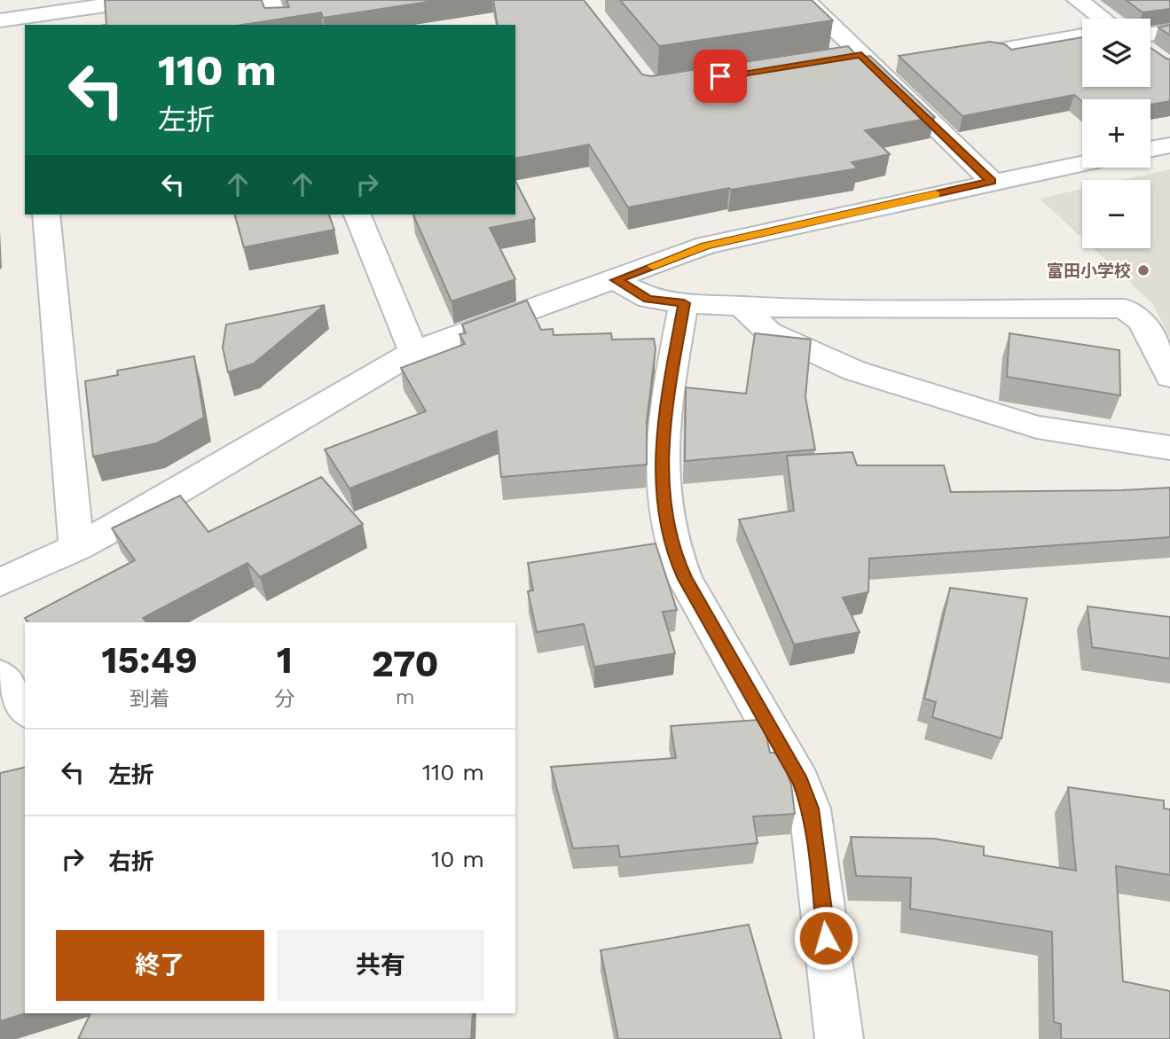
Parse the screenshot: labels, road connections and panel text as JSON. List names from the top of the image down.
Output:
{
  "places": ["富田小学校"],
  "page": {
    "map_buttons": ["+", "−"],
    "turn": ["110 m", "左折"],
    "eta": [
      "15:49",
      "到着",
      "1",
      "分",
      "270",
      "m"
    ],
    "list": [
      {
        "name": "左折",
        "value": "110 m"
      },
      {
        "name": "右折",
        "value": "10 m"
      }
    ],
    "buttons": ["終了", "共有"]
  }
}
